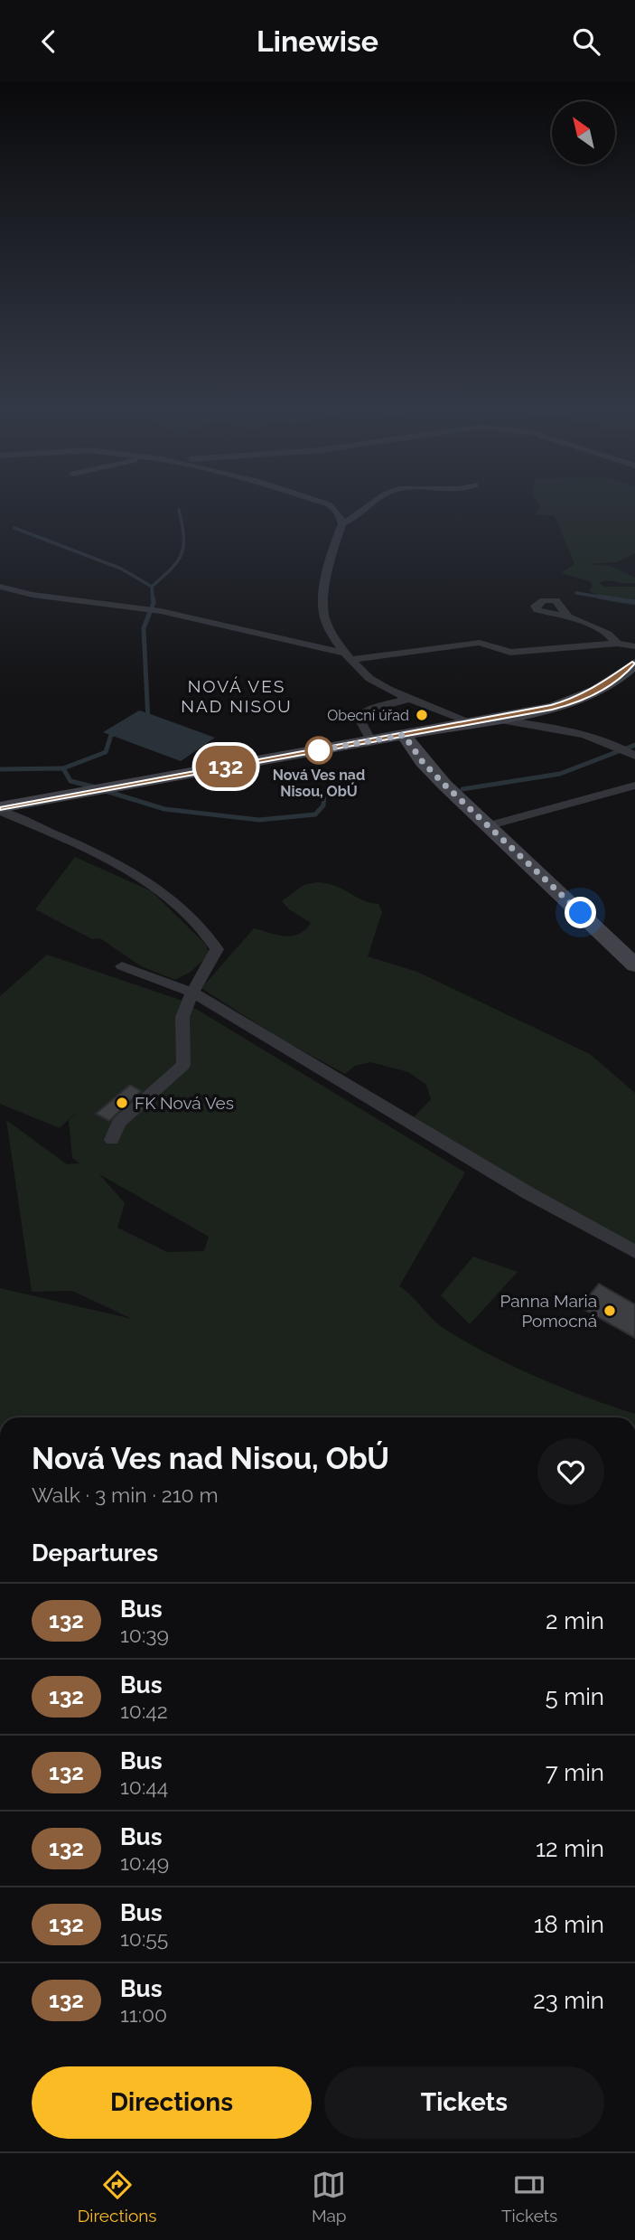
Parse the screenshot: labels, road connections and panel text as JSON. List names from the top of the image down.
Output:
{
  "districts": ["NOVÁ VES NAD NISOU"],
  "places": [
    "Obecní úřad",
    "Nová Ves nad Nisou, ObÚ",
    "FK Nová Ves",
    "Panna Maria Pomocná"
  ],
  "lines": ["bus line 132"],
  "north": "top left",
  "page": {
    "header": "Linewise",
    "on_map": "132",
    "heading": [
      ["Nová Ves nad Nisou, ObÚ", "Walk · 3 min · 210 m"],
      "Departures"
    ],
    "list": [
      {
        "mark": "132",
        "name": "Bus",
        "note": "10:39",
        "value": "2 min"
      },
      {
        "mark": "132",
        "name": "Bus",
        "note": "10:42",
        "value": "5 min"
      },
      {
        "mark": "132",
        "name": "Bus",
        "note": "10:44",
        "value": "7 min"
      },
      {
        "mark": "132",
        "name": "Bus",
        "note": "10:49",
        "value": "12 min"
      },
      {
        "mark": "132",
        "name": "Bus",
        "note": "10:55",
        "value": "18 min"
      },
      {
        "mark": "132",
        "name": "Bus",
        "note": "11:00",
        "value": "23 min"
      }
    ],
    "buttons": ["Directions", "Tickets"],
    "tabs": ["Directions", "Map", "Tickets"]
  }
}
